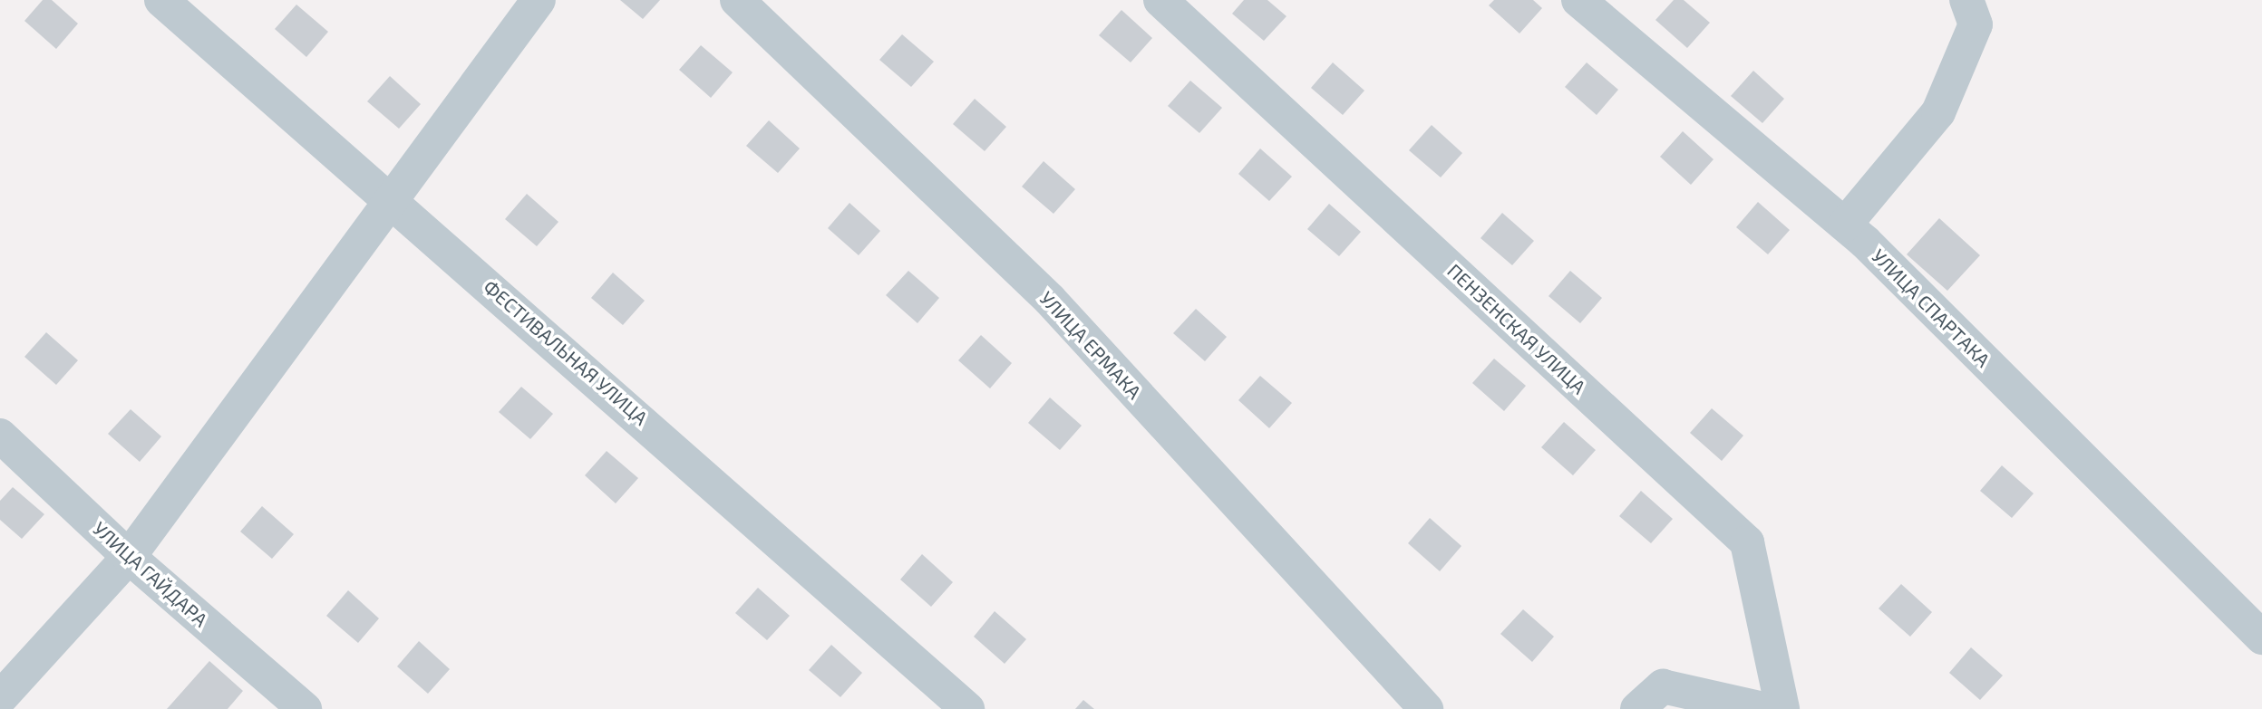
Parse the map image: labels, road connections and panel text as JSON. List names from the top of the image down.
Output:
{
  "streets": {
    "street": [
      "УЛИЦА СПАРТАКА",
      "ПЕНЗЕНСКАЯ УЛИЦА",
      "УЛИЦА ЕРМАКА",
      "ФЕСТИВАЛЬНАЯ УЛИЦА",
      "УЛИЦА ГАЙДАРА"
    ]
  }
}
